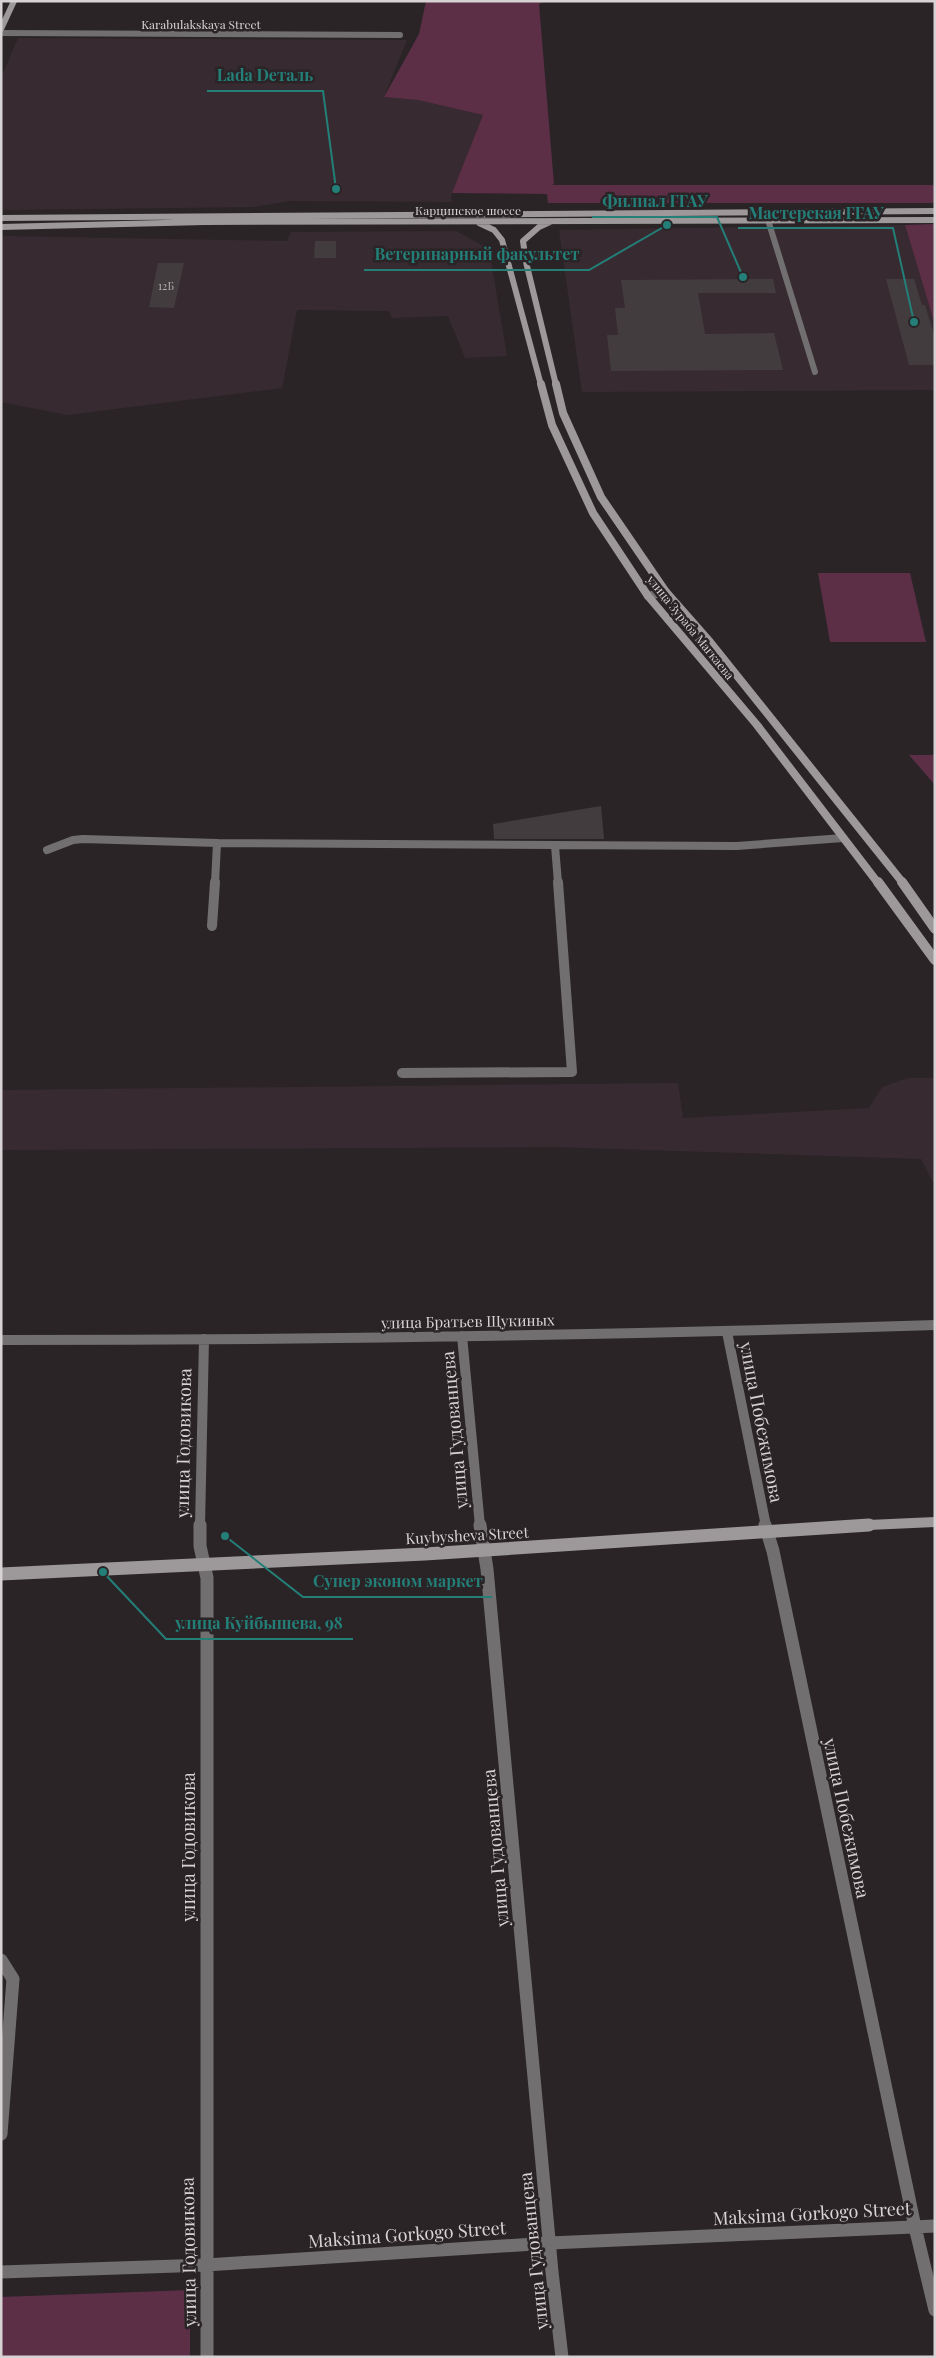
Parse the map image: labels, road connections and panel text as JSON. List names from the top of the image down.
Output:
{
  "streets": {
    "main road": ["Карцинское шоссе", "улица Зураба Магкаева", "Kuybysheva Street"],
    "street": [
      "Karabulakskaya Street",
      "улица Братьев Щукиных",
      "улица Побежимова",
      "улица Гудованцева",
      "улица Годовикова",
      "Maksima Gorkogo Street"
    ]
  },
  "crossings": [
    ["Карцинское шоссе", "улица Зураба Магкаева"],
    ["улица Братьев Щукиных", "улица Побежимова"],
    ["улица Братьев Щукиных", "улица Гудованцева"],
    ["улица Братьев Щукиных", "улица Годовикова"],
    ["улица Побежимова", "Kuybysheva Street"],
    ["улица Побежимова", "Maksima Gorkogo Street"],
    ["улица Гудованцева", "Kuybysheva Street"],
    ["улица Гудованцева", "Maksima Gorkogo Street"],
    ["улица Годовикова", "Kuybysheva Street"],
    ["улица Годовикова", "Maksima Gorkogo Street"]
  ],
  "places": [
    "Lada Dеталь",
    "Ветеринарный факультет",
    "Филиал ГГАУ",
    "Мастерская ГГАУ",
    "Супер эконом маркет",
    "улица Куйбышева, 98"
  ],
  "house_numbers": ["12Б"]
}
